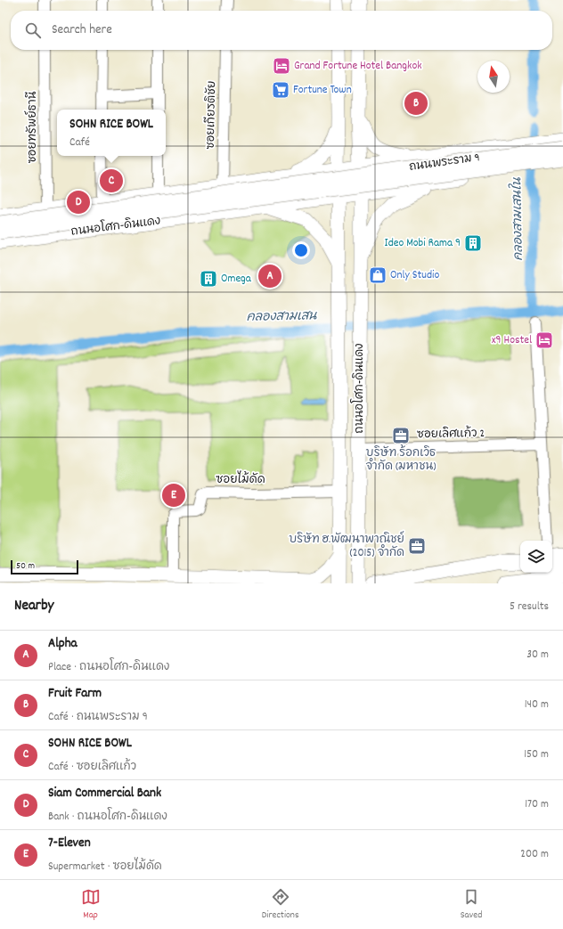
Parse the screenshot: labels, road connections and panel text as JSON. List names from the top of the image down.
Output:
{
  "streets": {
    "main road": ["ถนนพระราม 9", "ถนนอโศก-ดินแดง"],
    "street": [
      "ซอยเกียรติชัย",
      "ซอยทรัพย์ธานี",
      "ซอยเลิศแก้ว 2",
      "ซอยไม้ดัด"
    ]
  },
  "crossings": [
    ["ถนนพระราม 9", "ถนนอโศก-ดินแดง"],
    ["ถนนอโศก-ดินแดง", "ซอยเลิศแก้ว 2"],
    ["ถนนอโศก-ดินแดง", "ซอยไม้ดัด"]
  ],
  "water": ["คลองสามเสนใน", "คลองสามเสน"],
  "places": {
    "hotel": ["Grand Fortune Hotel Bangkok", "x9 Hostel"],
    "supermarket": ["Fortune Town"],
    "building": ["Ideo Mobi Rama 9", "Omega"],
    "shop": ["Only Studio"],
    "office": ["บริษัท ร้อกเวิธ จํากัด (มหาชน)", "บริษัท ฮ.พัฒนาพาณิชย์ (2015) จำกัด"]
  },
  "scale_bar": "50 m",
  "north": "top",
  "page": {
    "search": "Search here",
    "pins": [
      "B",
      "C",
      "D",
      "A",
      "E"
    ],
    "popup": ["SOHN RICE BOWL", "Café"],
    "scale": "50 m",
    "heading": ["Nearby", "5 results"],
    "list": [
      {
        "mark": "A",
        "name": "Alpha",
        "note": "Place · ถนนอโศก-ดินแดง",
        "value": "30 m"
      },
      {
        "mark": "B",
        "name": "Fruit Farm",
        "note": "Café · ถนนพระราม 9",
        "value": "140 m"
      },
      {
        "mark": "C",
        "name": "SOHN RICE BOWL",
        "note": "Café · ซอยเลิศแก้ว",
        "value": "150 m"
      },
      {
        "mark": "D",
        "name": "Siam Commercial Bank",
        "note": "Bank · ถนนอโศก-ดินแดง",
        "value": "170 m"
      },
      {
        "mark": "E",
        "name": "7-Eleven",
        "note": "Supermarket · ซอยไม้ดัด",
        "value": "200 m"
      }
    ],
    "nav": ["Map", "Directions", "Saved"]
  }
}
